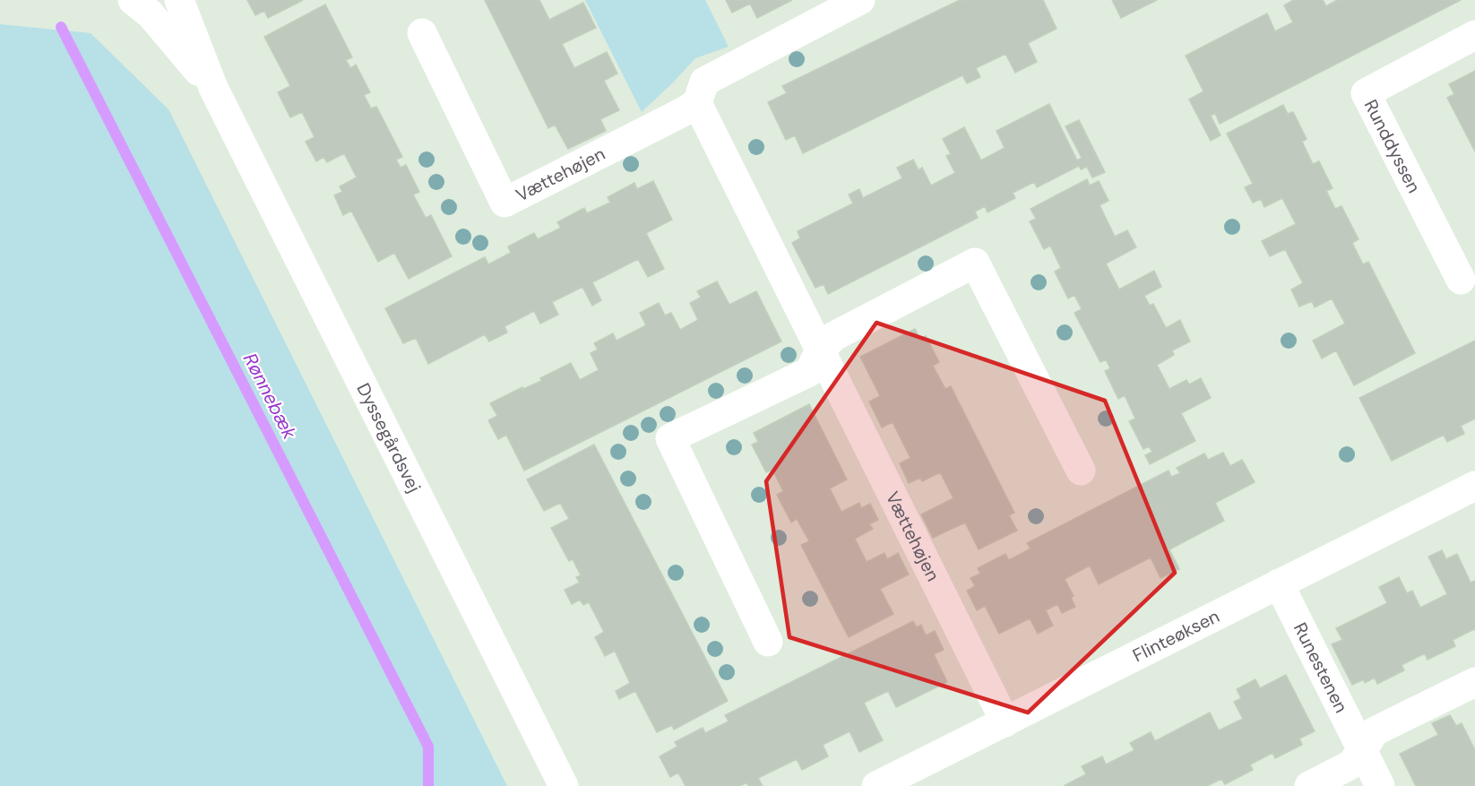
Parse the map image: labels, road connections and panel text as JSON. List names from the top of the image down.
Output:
{
  "streets": {
    "street": [
      "Runddyssen",
      "Vættehøjen",
      "Dyssegårdsvej",
      "Flinteøksen",
      "Runestenen"
    ]
  },
  "crossings": [
    ["Vættehøjen", "Flinteøksen"],
    ["Flinteøksen", "Runestenen"]
  ],
  "water": ["Rønnebæk"]
}
